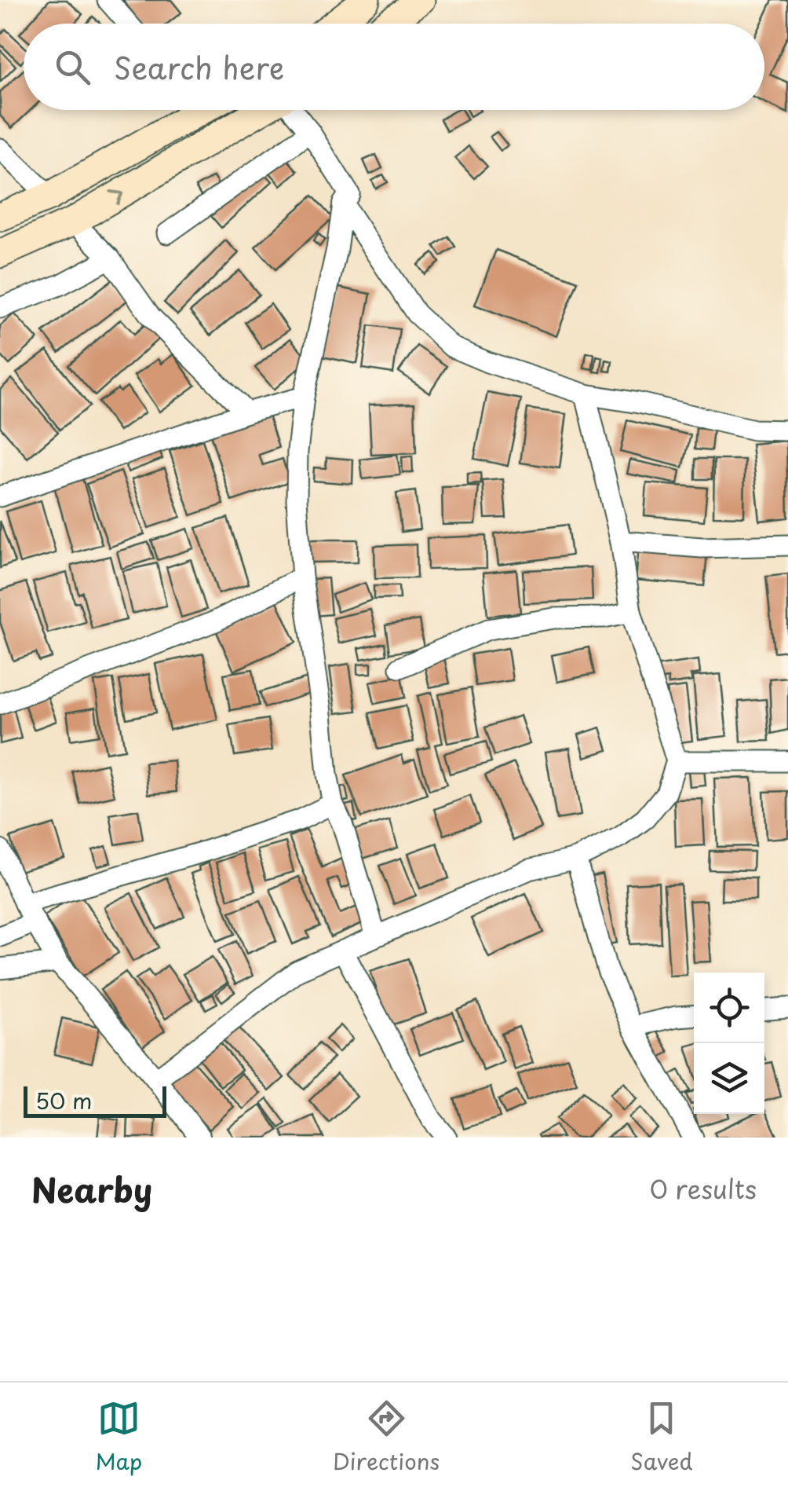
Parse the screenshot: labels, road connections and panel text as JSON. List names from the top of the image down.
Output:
{
  "scale_bar": "50 m",
  "page": {
    "search": "Search here",
    "scale": "50 m",
    "heading": ["Nearby", "0 results"],
    "nav": ["Map", "Directions", "Saved"]
  }
}
